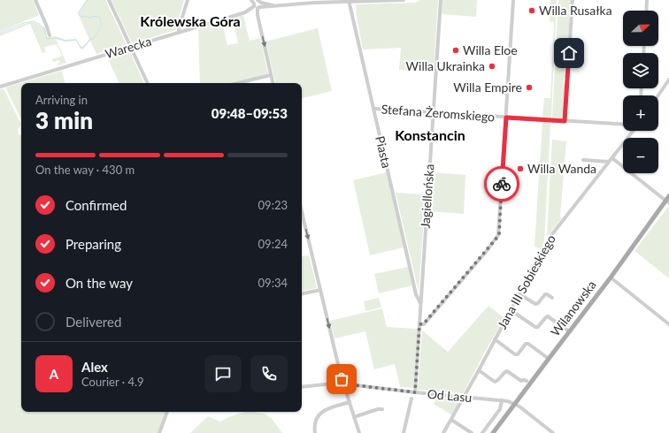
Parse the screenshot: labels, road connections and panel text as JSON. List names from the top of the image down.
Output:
{
  "streets": {
    "main road": ["Wilanowska"],
    "street": [
      "Warecka",
      "Stefana Żeromskiego",
      "Piasta",
      "Jagiellońska",
      "Jana III Sobieskiego",
      "Od Lasu"
    ]
  },
  "crossings": [
    ["Stefana Żeromskiego", "Piasta"],
    ["Stefana Żeromskiego", "Jagiellońska"],
    ["Piasta", "Jagiellońska"],
    ["Jagiellońska", "Od Lasu"],
    ["Jana III Sobieskiego", "Od Lasu"],
    ["Wilanowska", "Od Lasu"]
  ],
  "districts": ["Królewska Góra", "Konstancin"],
  "places": [
    "Willa Rusałka",
    "Willa Eloe",
    "Willa Ukrainka",
    "Willa Empire",
    "Willa Wanda"
  ],
  "north": "right",
  "page": {
    "map_buttons": ["+", "−"],
    "heading": ["3 min", "Arriving in", "09:48–09:53"],
    "panel": ["Alex", "Courier · 4.9"],
    "bar": "On the way · 430 m",
    "list": [
      ["Confirmed", "09:23"],
      ["Preparing", "09:24"],
      ["On the way", "09:34"],
      "Delivered"
    ],
    "round": "A"
  }
}
